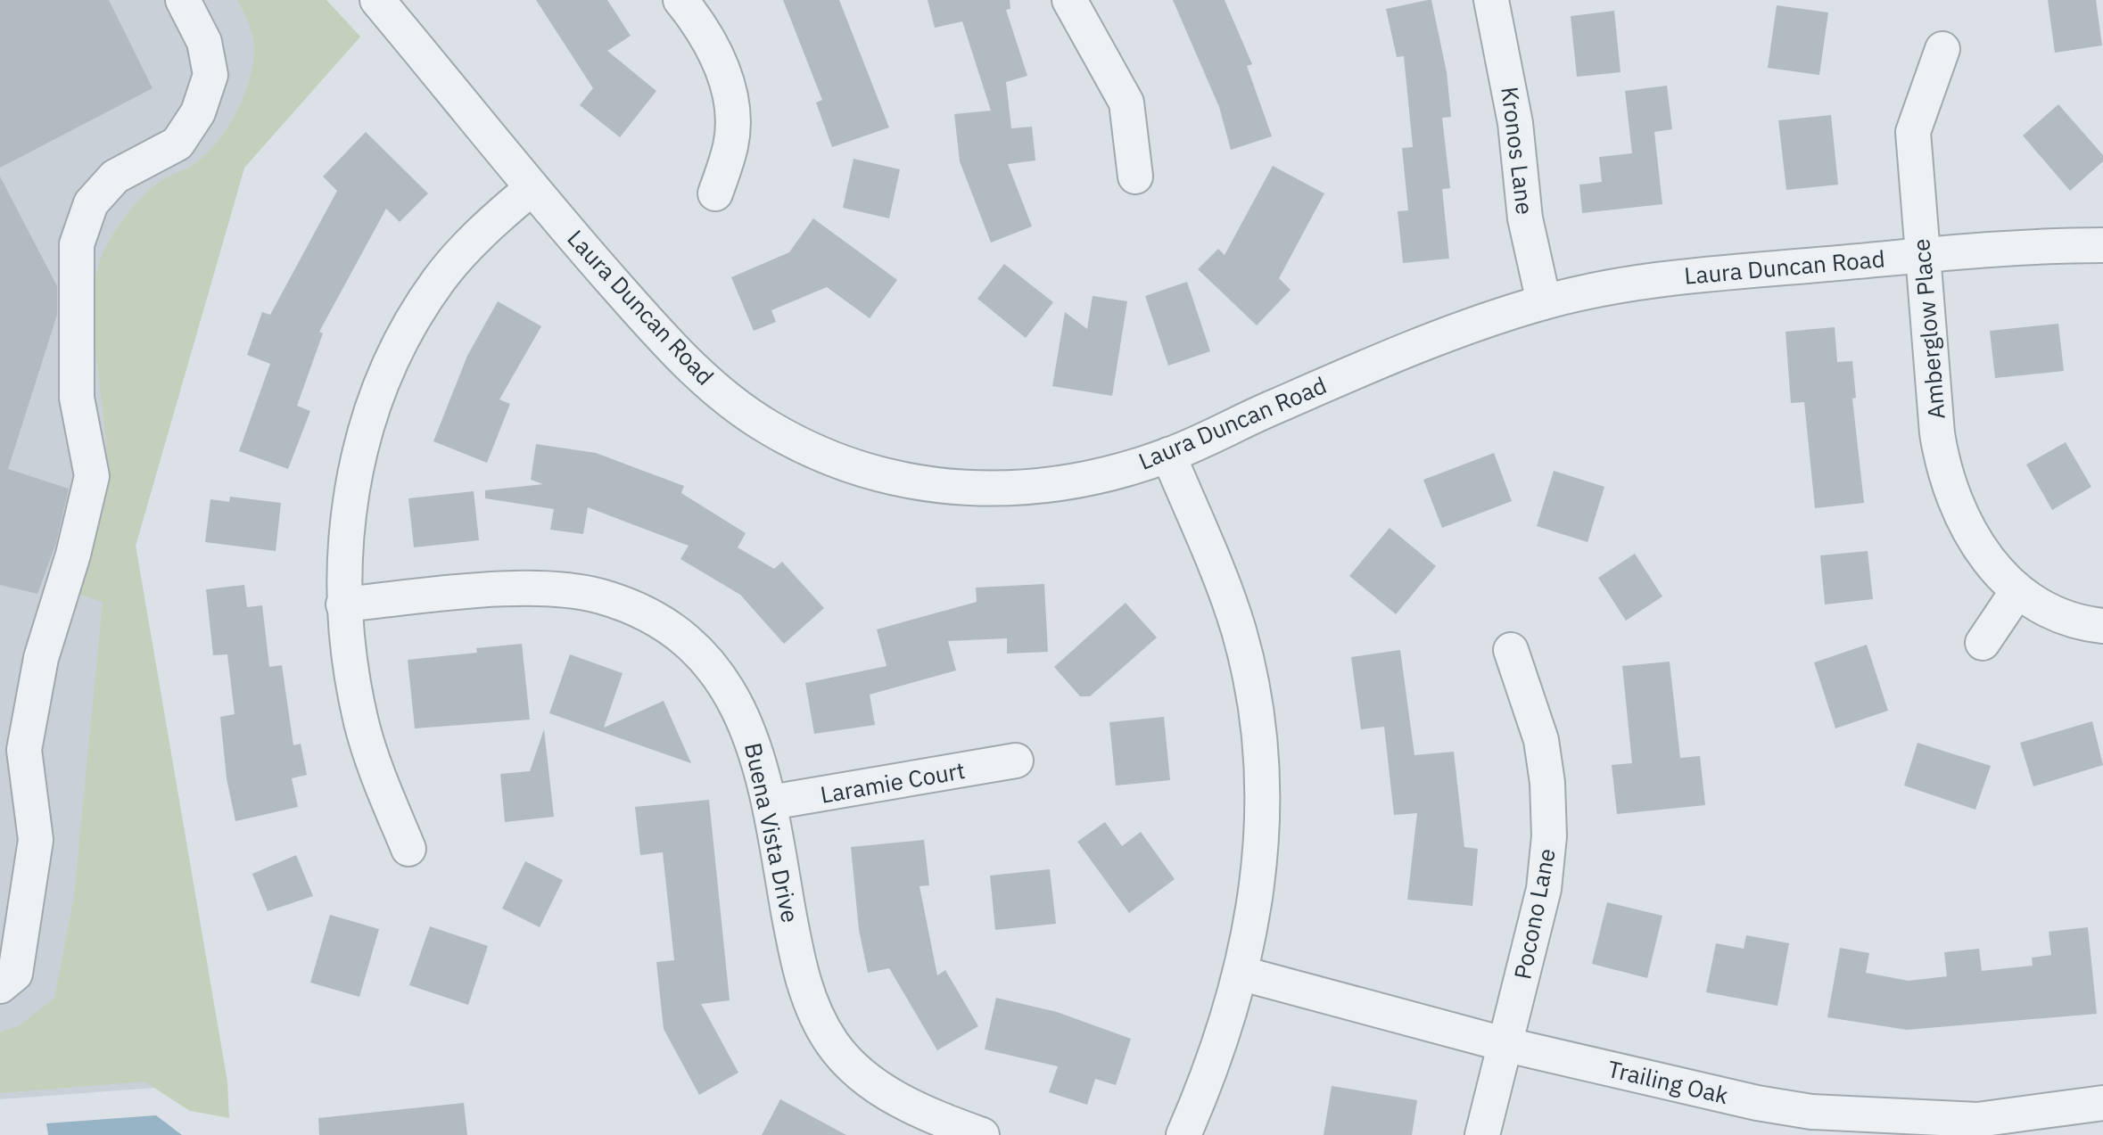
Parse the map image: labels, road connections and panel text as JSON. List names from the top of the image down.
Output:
{
  "streets": {
    "street": [
      "Kronos Lane",
      "Laura Duncan Road",
      "Amberglow Place",
      "Laramie Court",
      "Buena Vista Drive",
      "Pocono Lane",
      "Trailing Oak"
    ]
  },
  "crossings": [
    ["Kronos Lane", "Laura Duncan Road"],
    ["Laura Duncan Road", "Amberglow Place"],
    ["Laramie Court", "Buena Vista Drive"],
    ["Pocono Lane", "Trailing Oak"]
  ]
}
